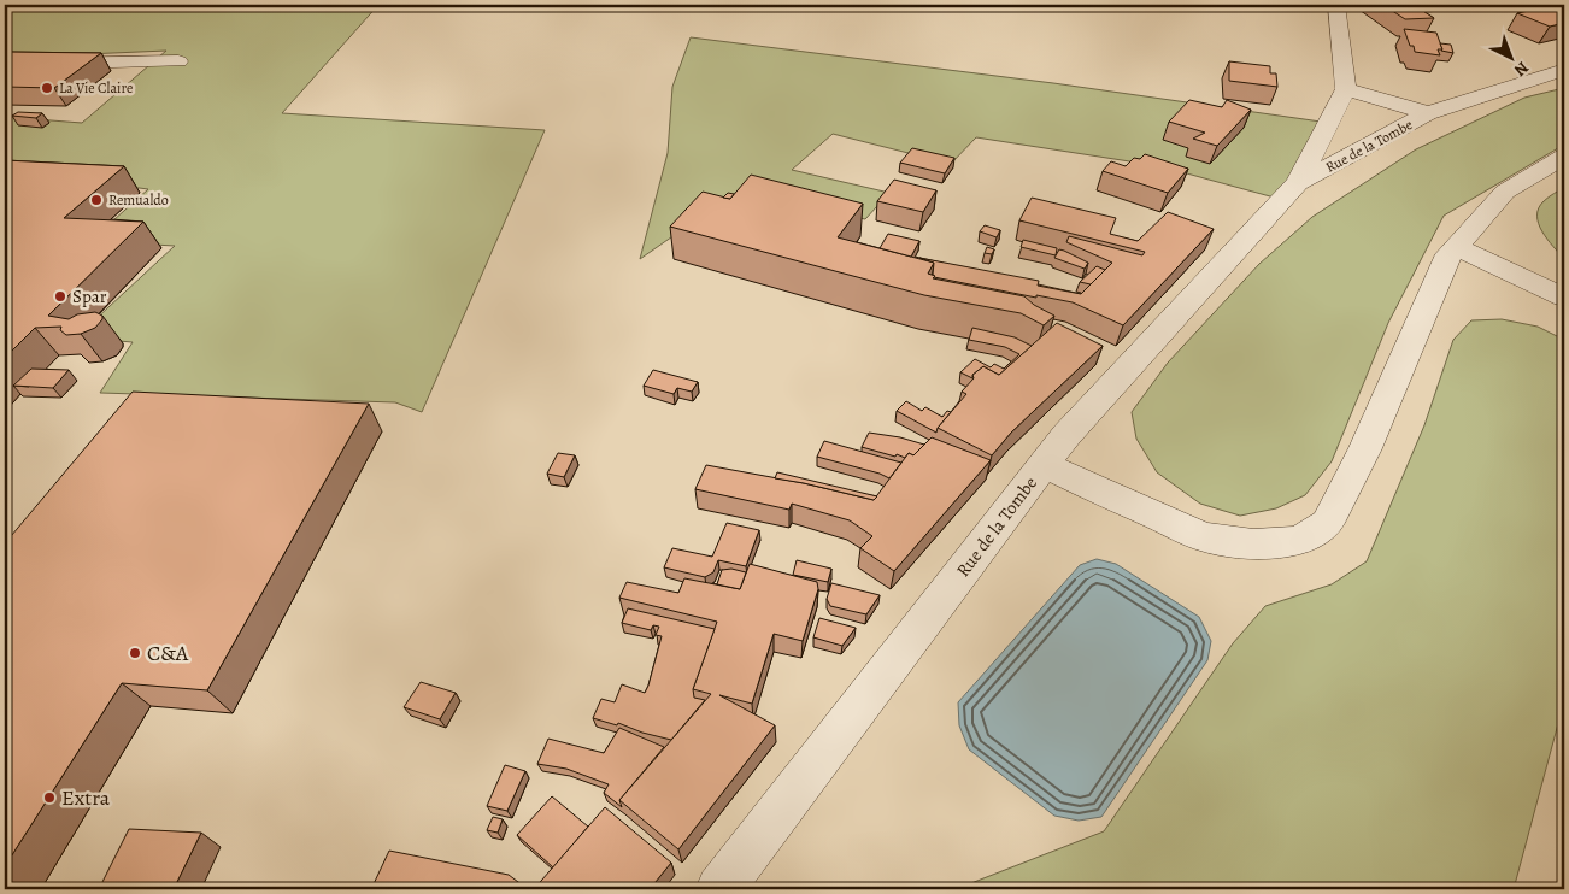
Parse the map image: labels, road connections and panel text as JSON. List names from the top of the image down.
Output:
{
  "streets": {
    "street": ["Rue de la Tombe"]
  },
  "places": [
    "La Vie Claire",
    "Remualdo",
    "Spar",
    "C&A",
    "Extra"
  ],
  "north": "bottom right"
}
